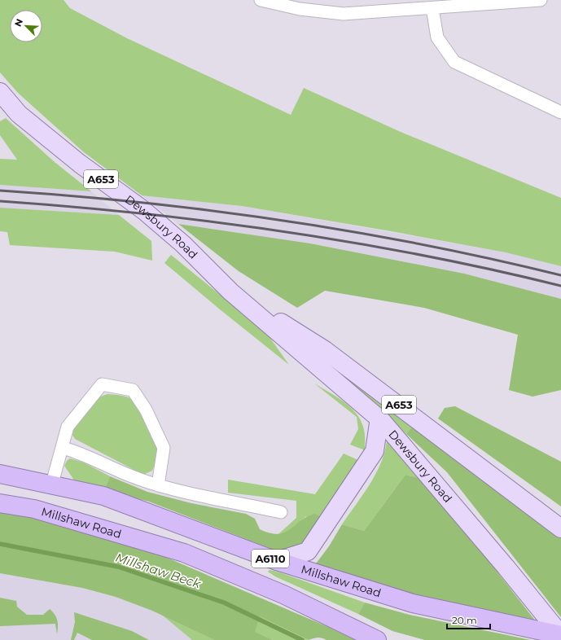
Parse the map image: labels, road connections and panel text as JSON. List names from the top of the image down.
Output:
{
  "streets": {
    "highway": ["Millshaw Road", "A6110"],
    "main road": ["A653", "Dewsbury Road"]
  },
  "crossings": [
    ["Dewsbury Road", "Millshaw Road"],
    ["Millshaw Road", "A6110"]
  ],
  "water": ["Millshaw Beck"],
  "scale_bar": "20 m",
  "north": "top left"
}
